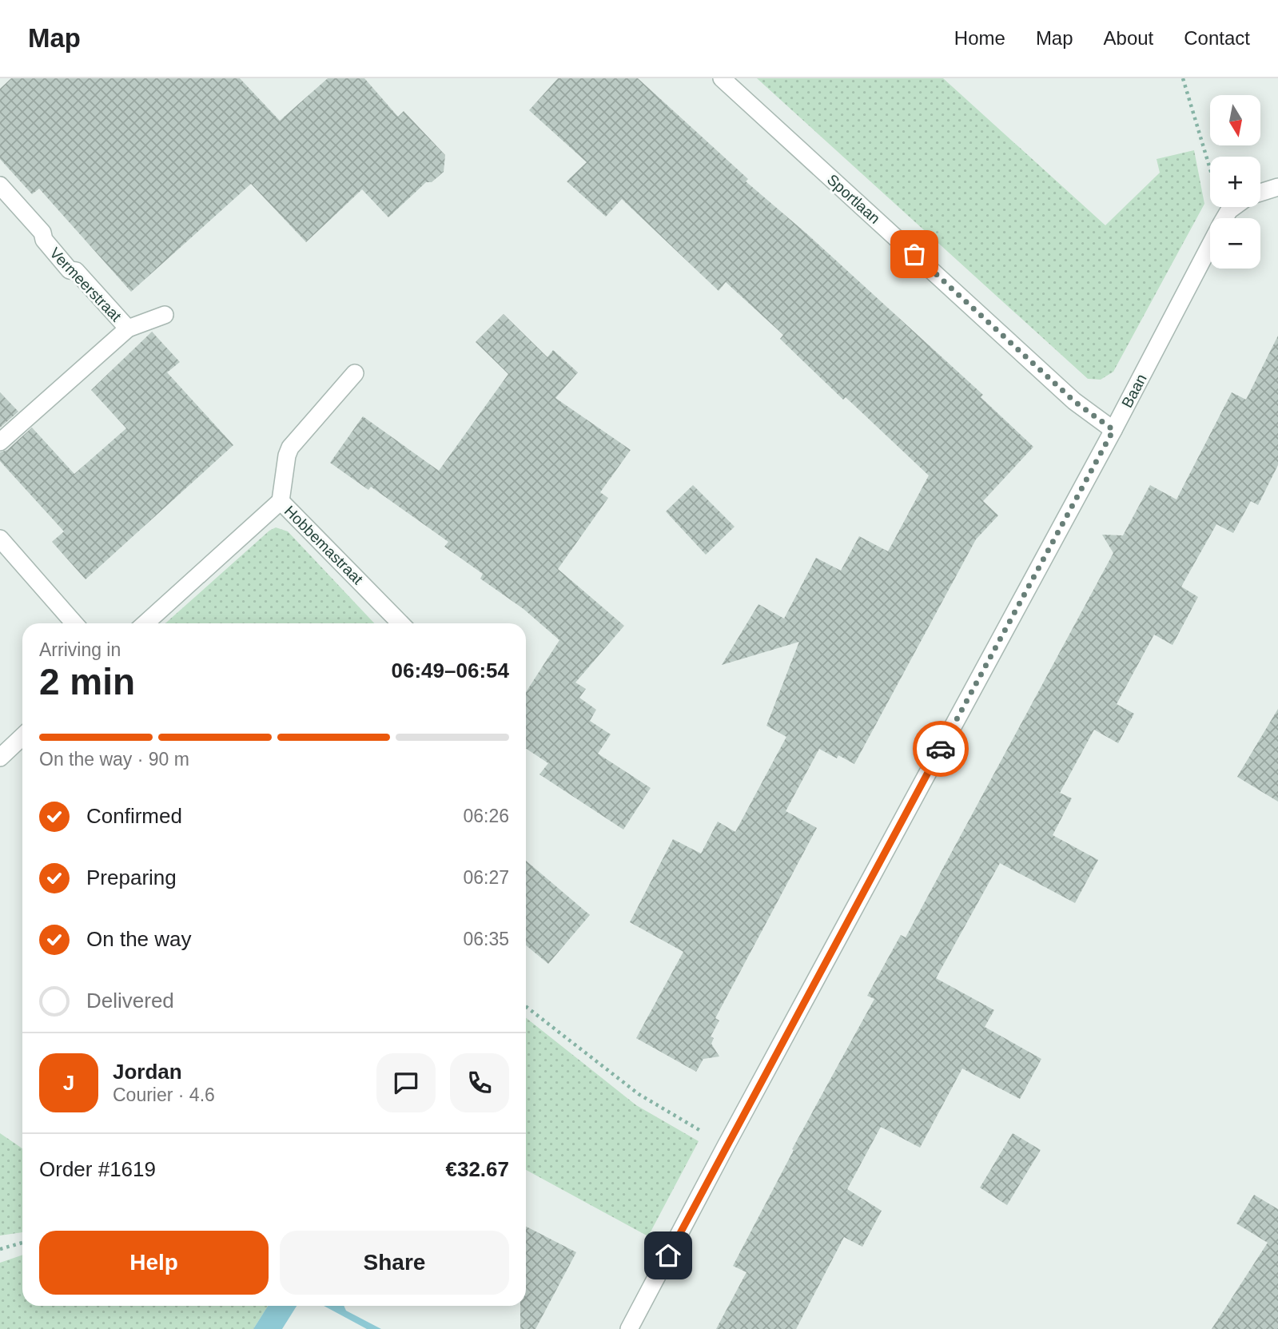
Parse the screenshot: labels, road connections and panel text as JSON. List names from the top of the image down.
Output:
{
  "streets": {
    "street": [
      "Sportlaan",
      "Vermeerstraat",
      "Baan",
      "Hobbemastraat"
    ]
  },
  "crossings": [
    ["Sportlaan", "Baan"]
  ],
  "north": "bottom",
  "page": {
    "header": "Map",
    "nav": [
      "Home",
      "Map",
      "About",
      "Contact"
    ],
    "map_buttons": ["+", "−"],
    "heading": ["2 min", "Arriving in", "06:49–06:54"],
    "panel": [
      "Jordan",
      "Courier · 4.6",
      "Order #1619",
      "€32.67"
    ],
    "bar": "On the way · 90 m",
    "list": [
      ["Confirmed", "06:26"],
      ["Preparing", "06:27"],
      ["On the way", "06:35"],
      "Delivered"
    ],
    "round": "J",
    "buttons": ["Help", "Share"]
  }
}
